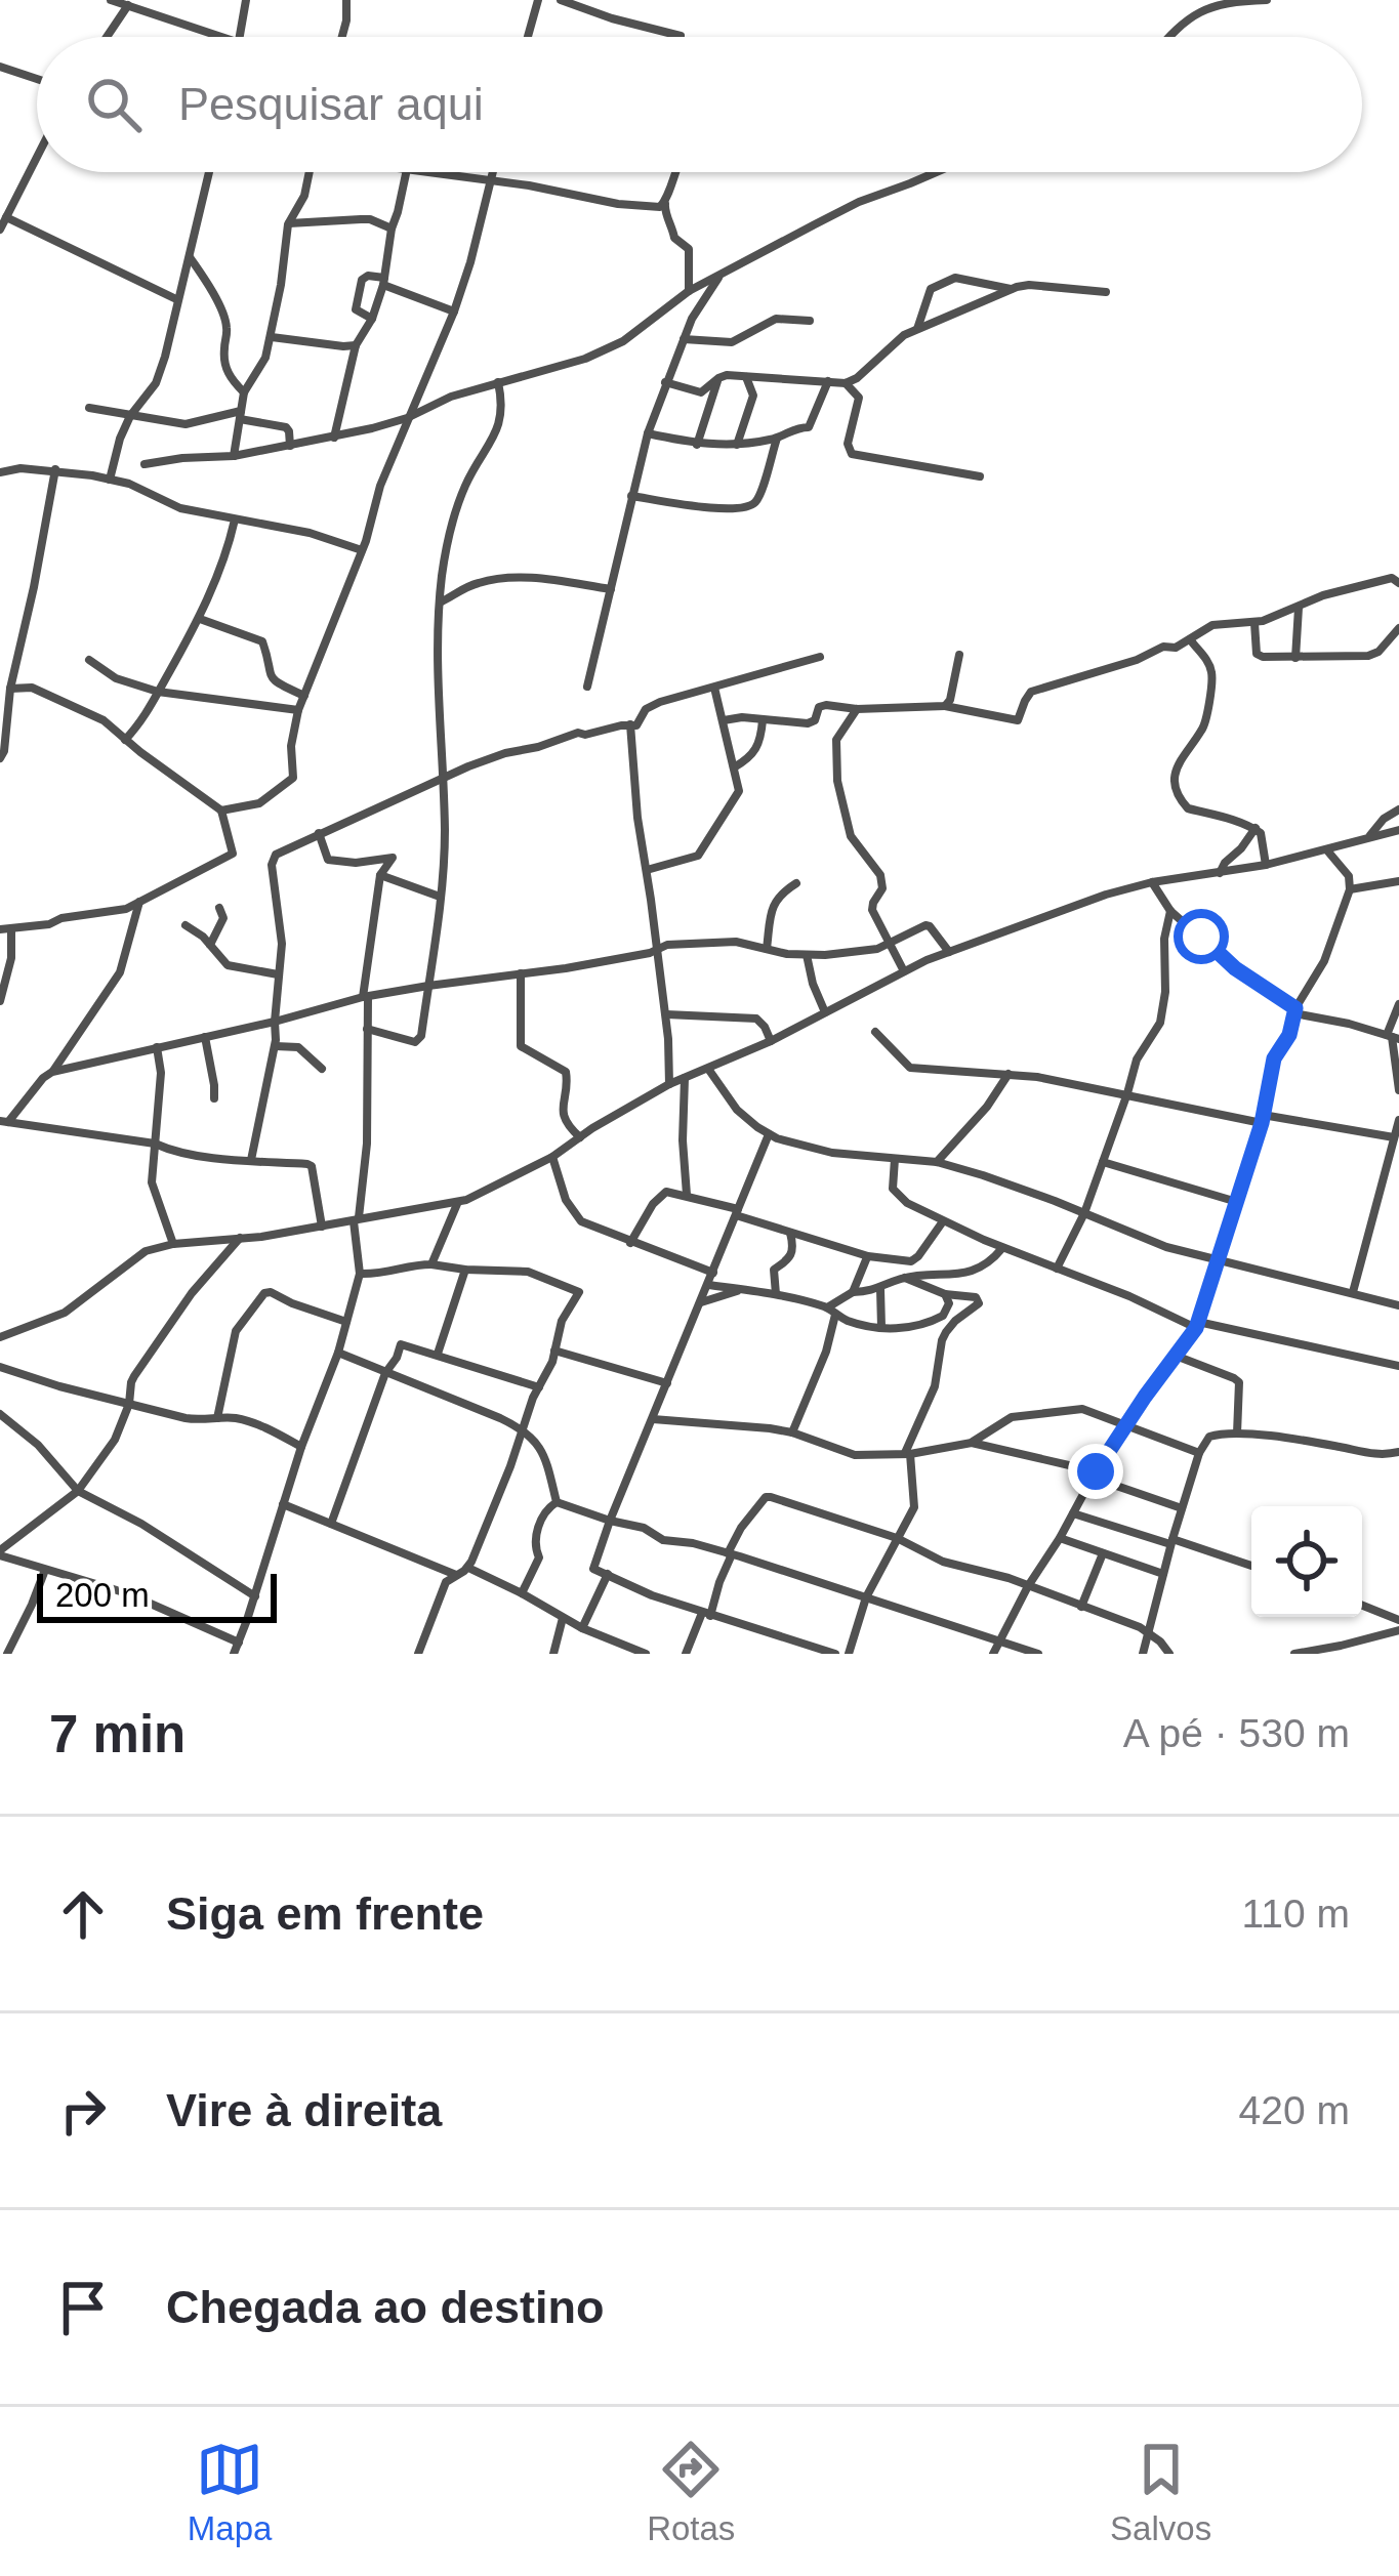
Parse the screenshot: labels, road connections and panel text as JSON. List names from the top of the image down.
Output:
{
  "scale_bar": "200 m",
  "page": {
    "search": "Pesquisar aqui",
    "scale": "200 m",
    "heading": ["7 min", "A pé · 530 m"],
    "list": [
      ["Siga em frente", "110 m"],
      ["Vire à direita", "420 m"],
      "Chegada ao destino"
    ],
    "nav": ["Mapa", "Rotas", "Salvos"]
  }
}
